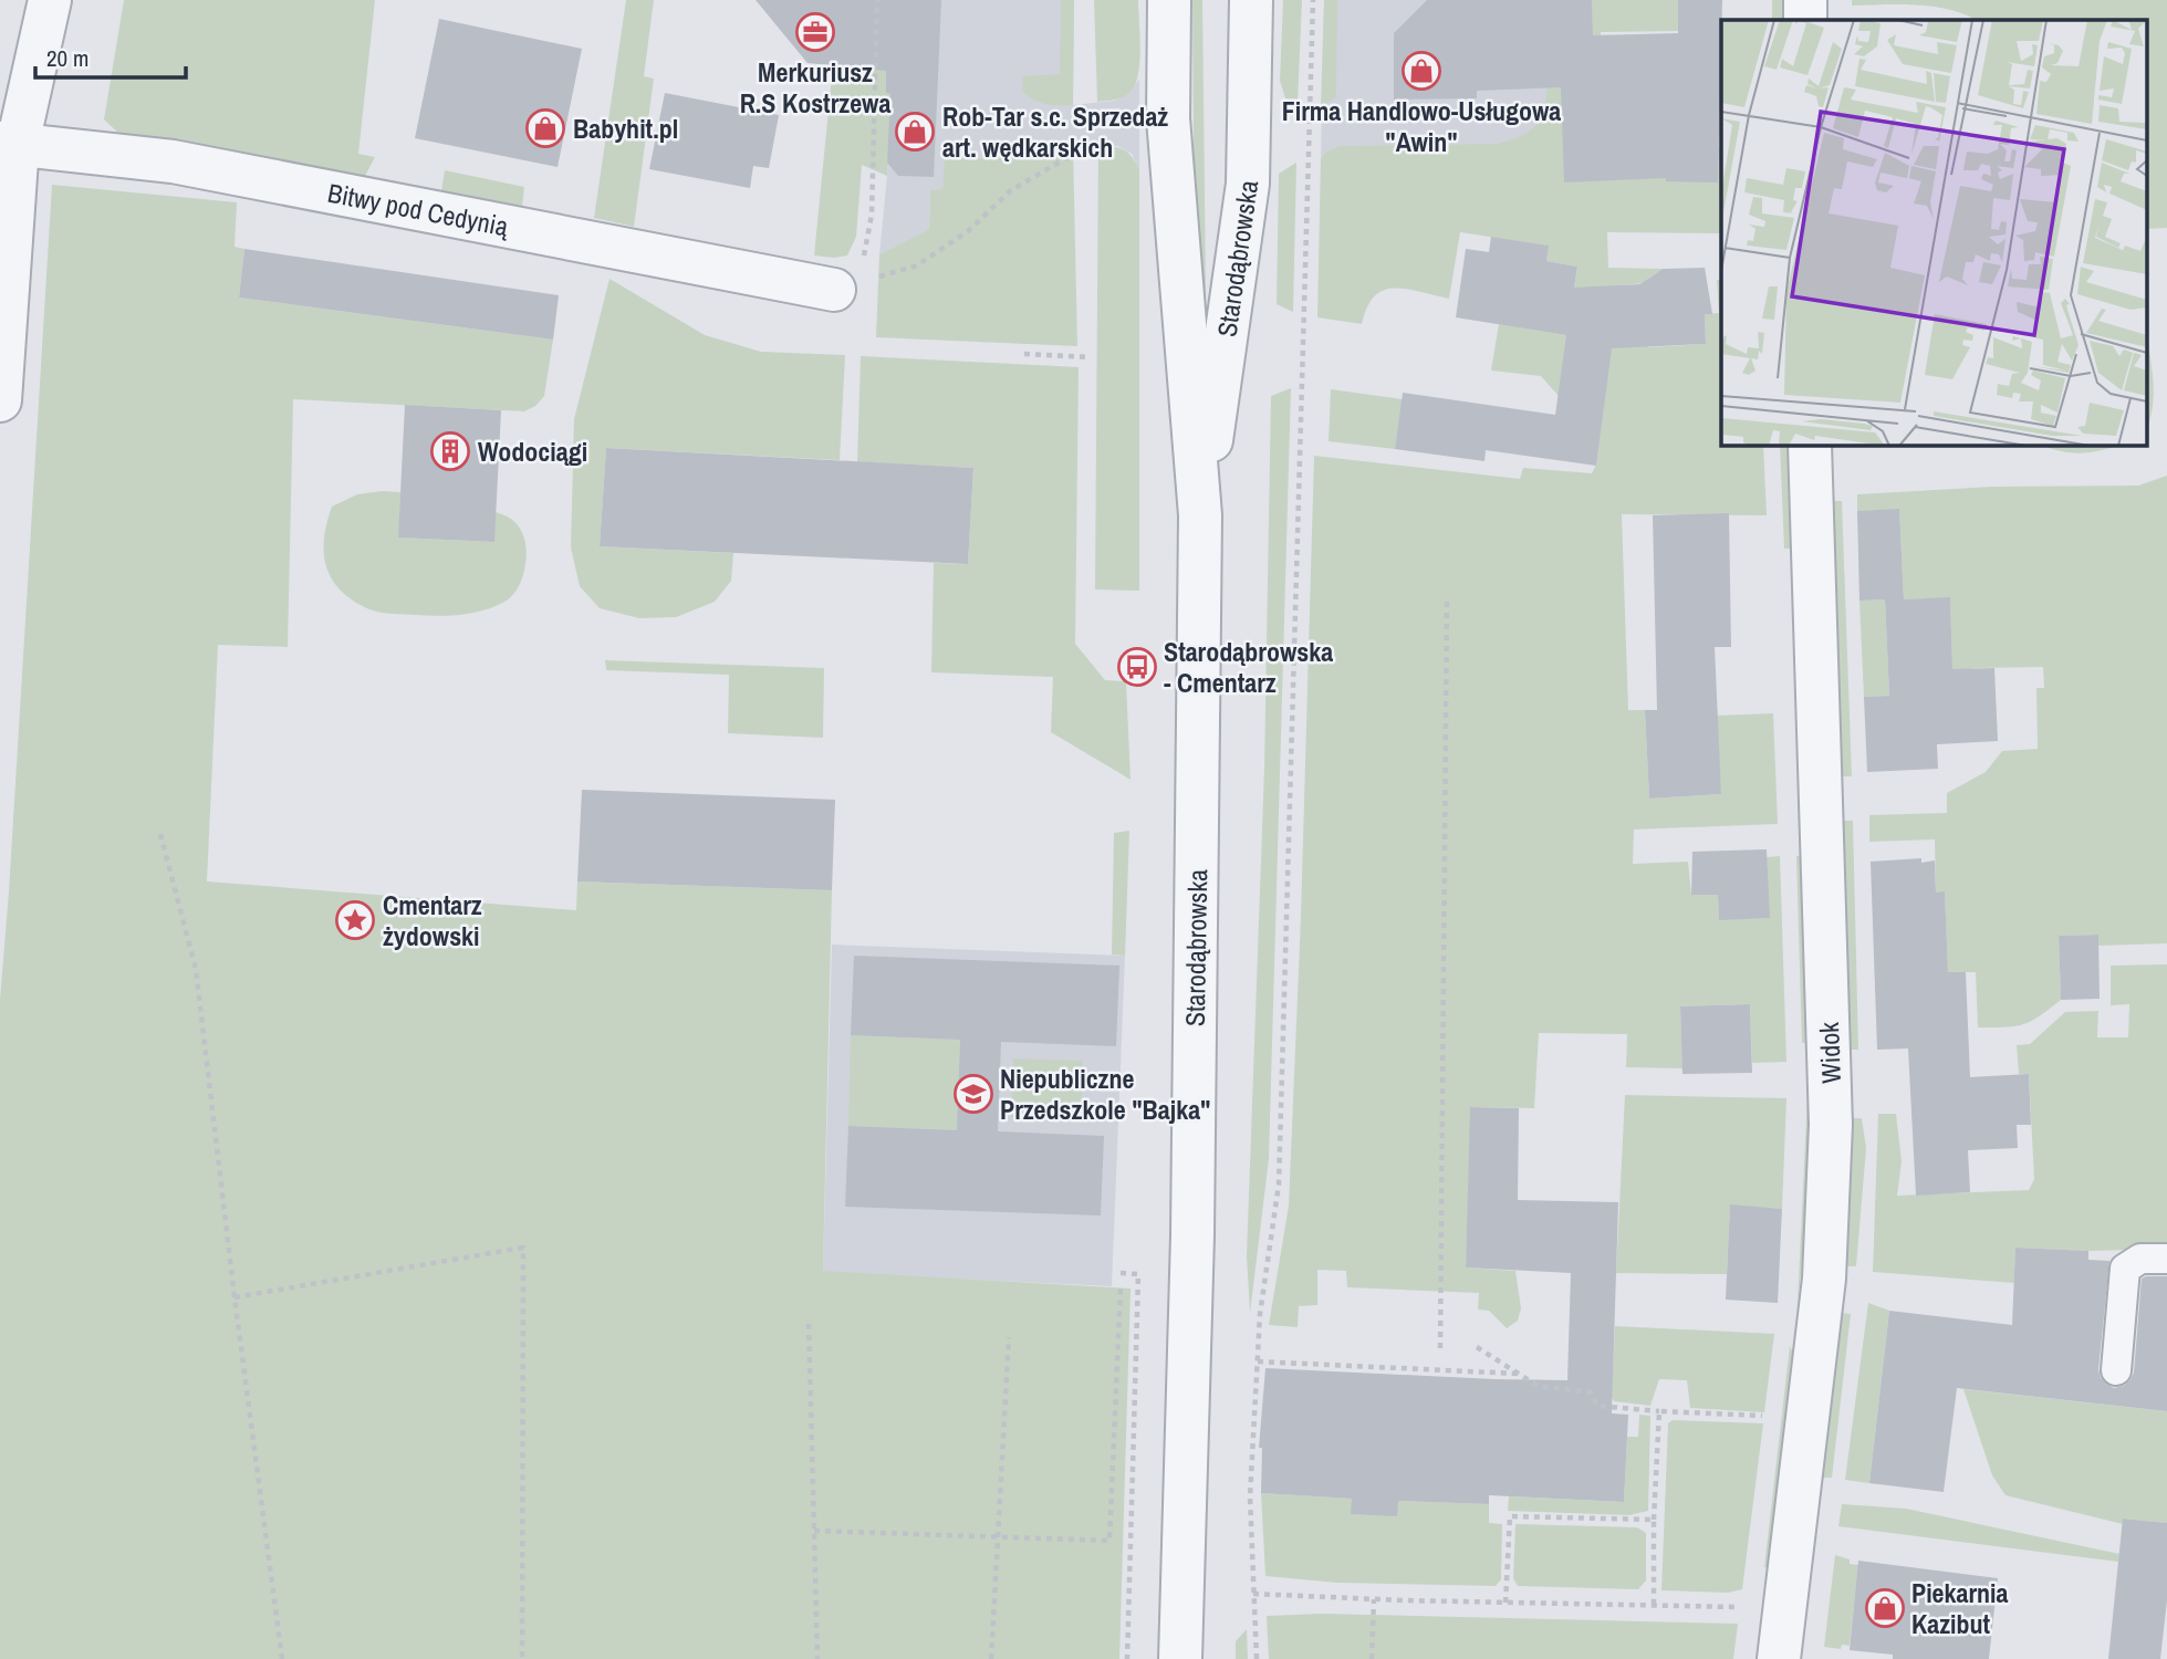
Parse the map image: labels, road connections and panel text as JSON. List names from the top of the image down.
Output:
{
  "streets": {
    "street": ["Bitwy pod Cedynią", "Starodąbrowska", "Widok"]
  },
  "places": {
    "office": ["Merkuriusz R.S Kostrzewa"],
    "shop": [
      "Firma Handlowo-Usługowa \"Awin\"",
      "Babyhit.pl",
      "Rob-Tar s.c. Sprzedaż art. wędkarskich",
      "Piekarnia Kazibut"
    ],
    "building": ["Wodociągi"],
    "bus stop": ["Starodąbrowska - Cmentarz"],
    "place": ["Cmentarz żydowski"],
    "school or university": ["Niepubliczne Przedszkole \"Bajka\""]
  },
  "scale_bar": "20 m"
}
